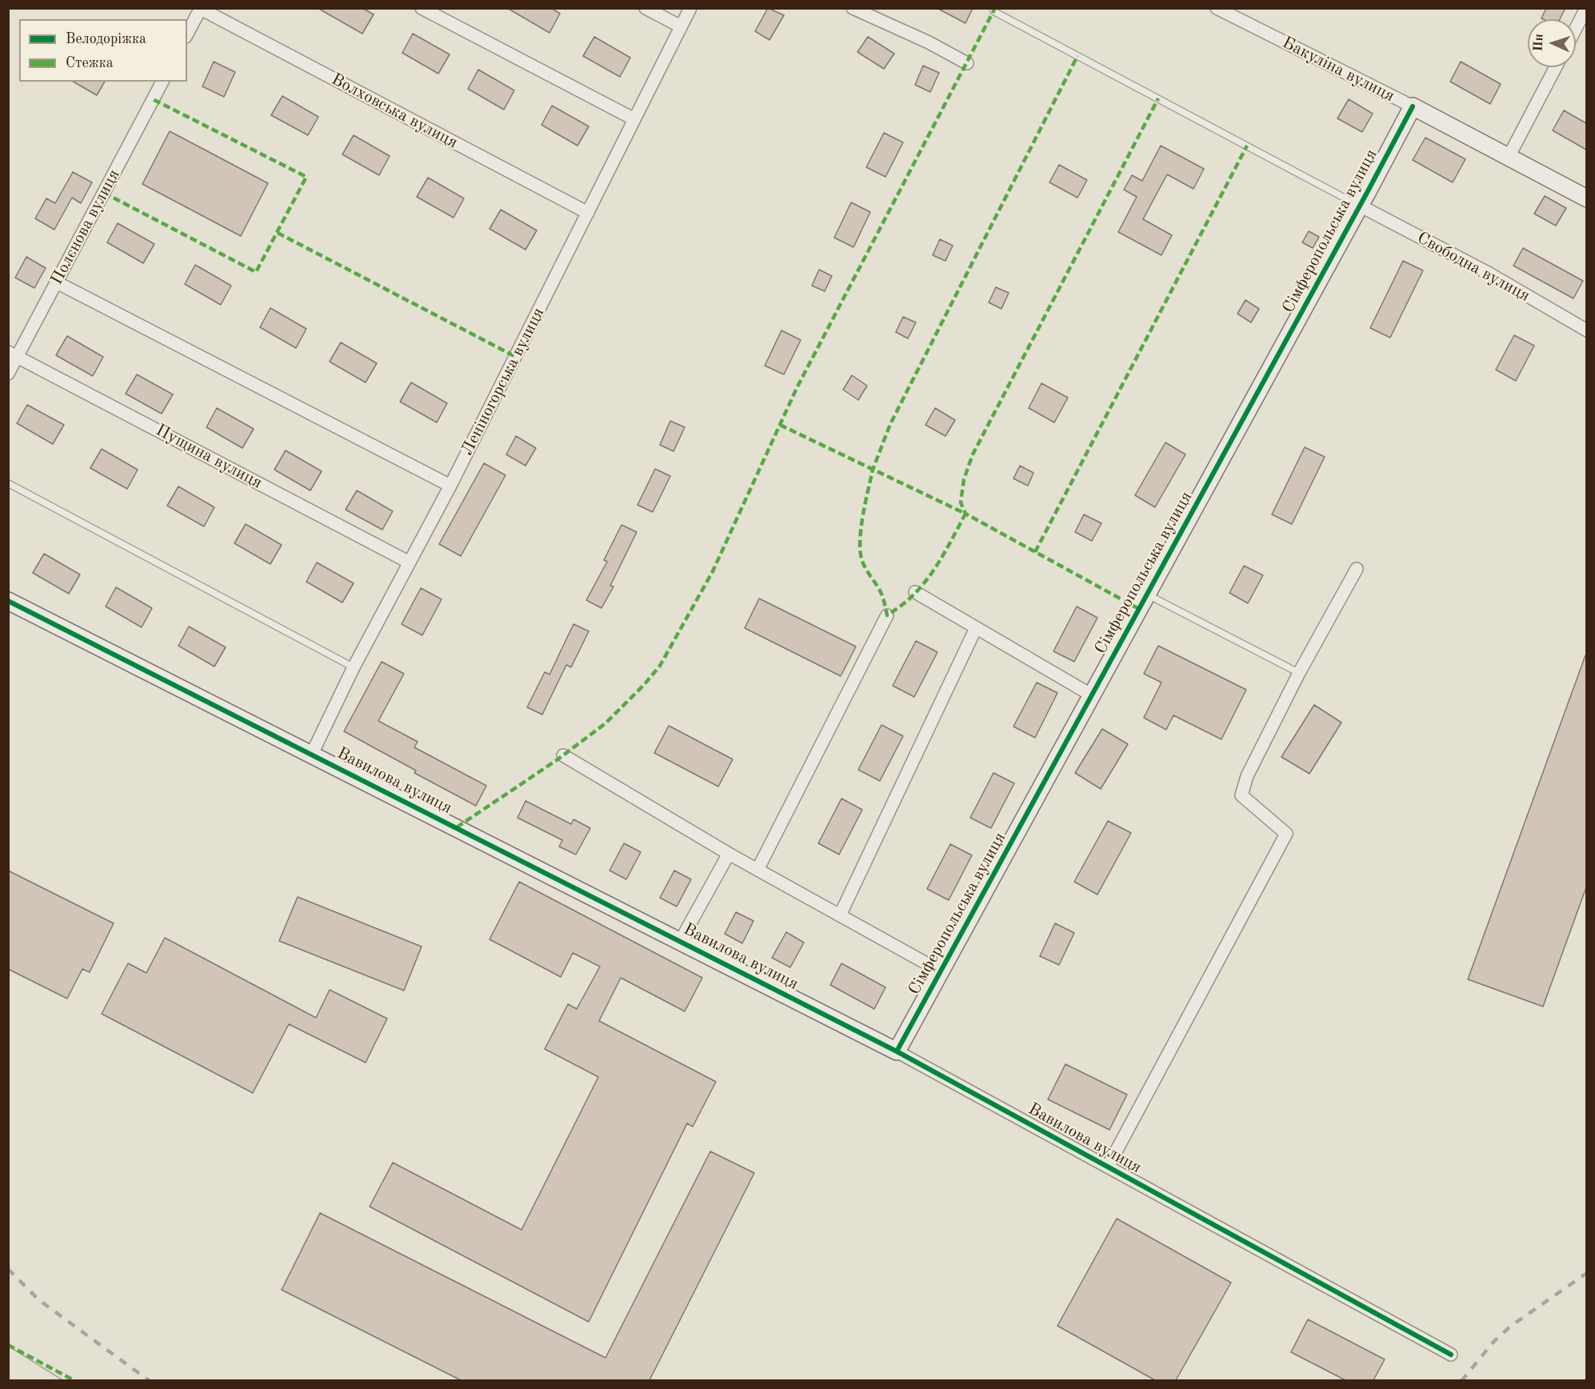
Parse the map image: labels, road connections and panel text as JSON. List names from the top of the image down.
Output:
{
  "streets": {
    "street": [
      "Бакуліна вулиця",
      "Волховська вулиця",
      "Полєнова вулиця",
      "Сімферопольська вулиця",
      "Свободна вулиця",
      "Леніногорська вулиця",
      "Пущина вулиця",
      "Вавилова вулиця"
    ]
  },
  "crossings": [
    ["Бакуліна вулиця", "Сімферопольська вулиця"],
    ["Волховська вулиця", "Леніногорська вулиця"],
    ["Полєнова вулиця", "Пущина вулиця"],
    ["Сімферопольська вулиця", "Свободна вулиця"],
    ["Сімферопольська вулиця", "Вавилова вулиця"],
    ["Леніногорська вулиця", "Пущина вулиця"],
    ["Леніногорська вулиця", "Вавилова вулиця"]
  ],
  "legend": ["Велодоріжка", "Стежка"],
  "north": "left"
}
